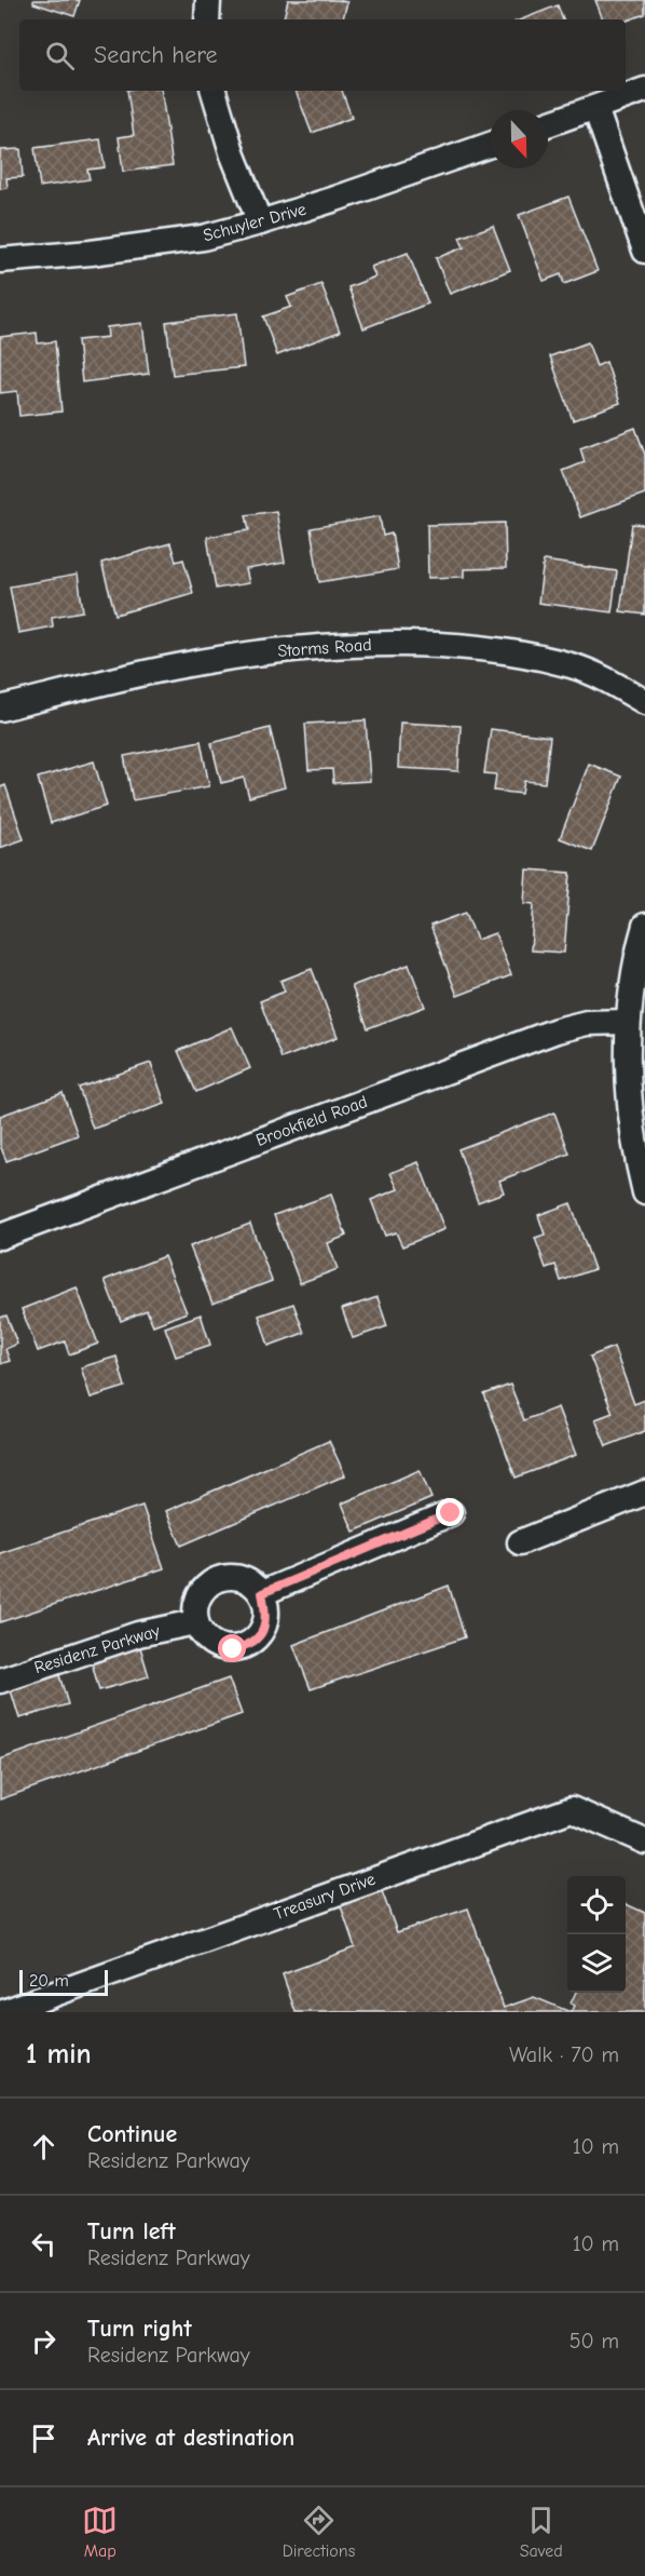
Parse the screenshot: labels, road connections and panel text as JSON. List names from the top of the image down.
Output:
{
  "streets": {
    "street": [
      "Schuyler Drive",
      "Storms Road",
      "Brookfield Road",
      "Residenz Parkway",
      "Treasury Drive"
    ]
  },
  "scale_bar": "20 m",
  "north": "bottom",
  "page": {
    "search": "Search here",
    "scale": "20 m",
    "heading": ["1 min", "Walk · 70 m"],
    "list": [
      ["Continue", "Residenz Parkway", "10 m"],
      ["Turn left", "Residenz Parkway", "10 m"],
      ["Turn right", "Residenz Parkway", "50 m"],
      "Arrive at destination"
    ],
    "nav": ["Map", "Directions", "Saved"]
  }
}
